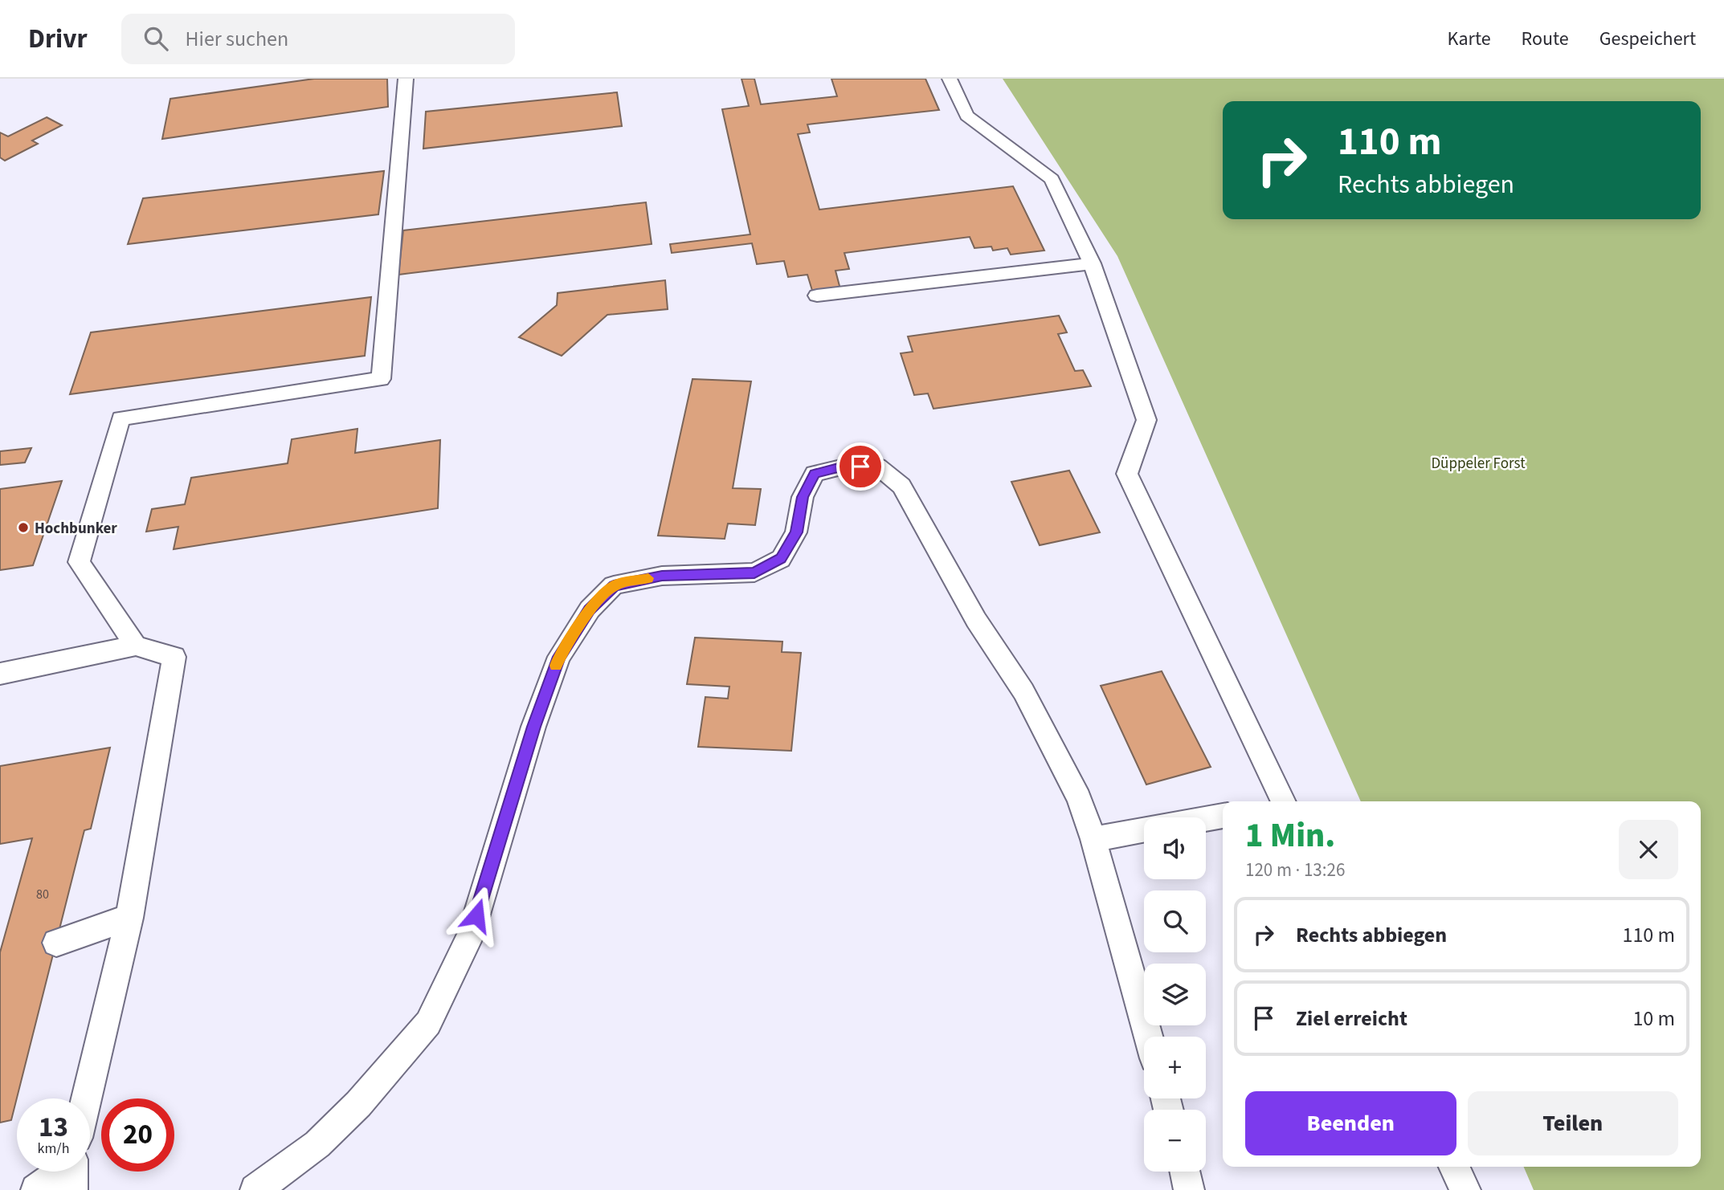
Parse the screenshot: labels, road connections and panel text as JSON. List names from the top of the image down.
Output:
{
  "parks": ["Düppeler Forst"],
  "places": ["Hochbunker"],
  "house_numbers": ["80"],
  "page": {
    "header": "Drivr",
    "search": "Hier suchen",
    "nav": ["Karte", "Route", "Gespeichert"],
    "turn": ["110 m", "Rechts abbiegen"],
    "heading": ["1 Min.", "120 m · 13:26"],
    "map_buttons": ["+", "−"],
    "list": [
      {
        "name": "Rechts abbiegen",
        "value": "110 m"
      },
      {
        "name": "Ziel erreicht",
        "value": "10 m"
      }
    ],
    "buttons": ["Beenden", "Teilen"],
    "speed": "13 km/h",
    "limit": "20"
  }
}
